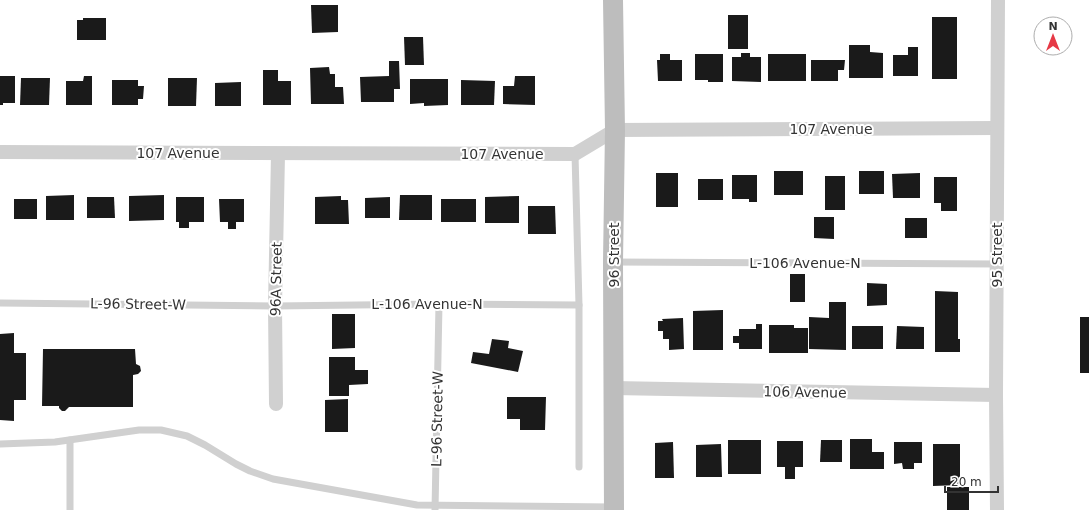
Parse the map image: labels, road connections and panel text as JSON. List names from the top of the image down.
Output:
{
  "streets": {
    "street": [
      "107 Avenue",
      "96 Street",
      "95 Street",
      "96A Street",
      "106 Avenue"
    ],
    "lane": ["L-106 Avenue-N", "L-96 Street-W"]
  },
  "crossings": [
    ["107 Avenue", "96 Street"],
    ["107 Avenue", "95 Street"],
    ["107 Avenue", "96A Street"],
    ["96 Street", "L-106 Avenue-N"],
    ["96 Street", "106 Avenue"],
    ["95 Street", "L-106 Avenue-N"],
    ["95 Street", "106 Avenue"],
    ["L-106 Avenue-N", "96A Street"],
    ["L-106 Avenue-N", "L-96 Street-W"],
    ["96A Street", "L-96 Street-W"]
  ],
  "scale_bar": "20 m",
  "north": "top"
}
